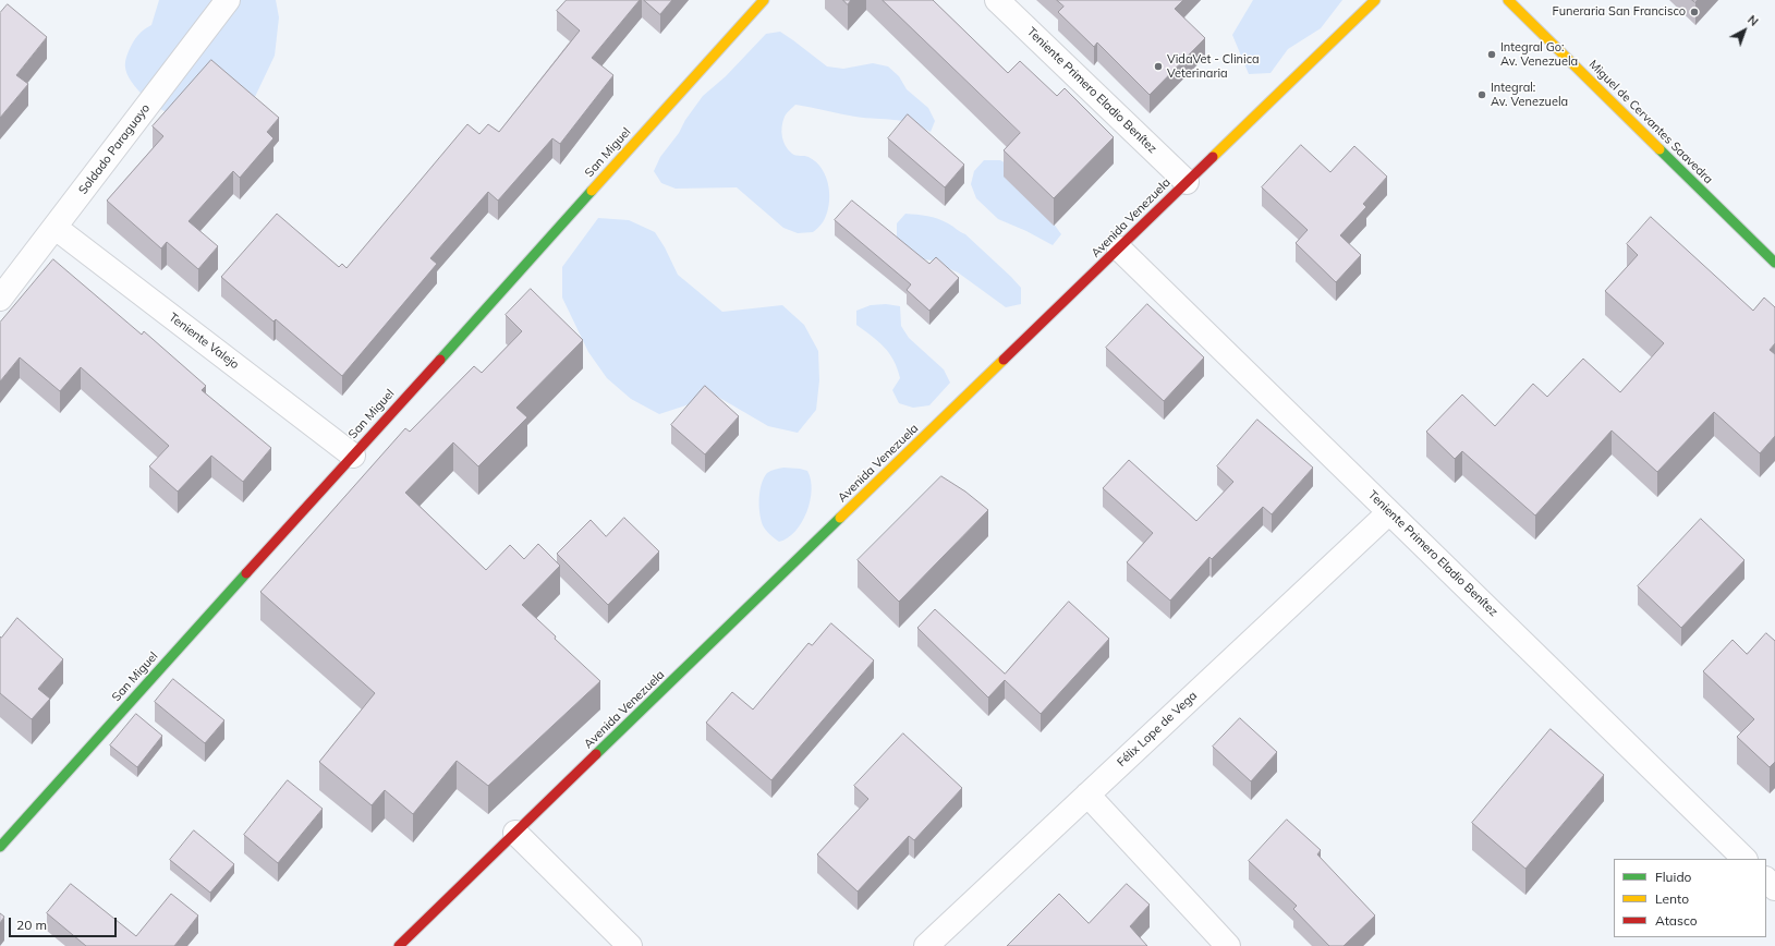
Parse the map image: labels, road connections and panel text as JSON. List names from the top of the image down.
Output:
{
  "streets": {
    "street": [
      "Teniente Primero Eladio Benítez",
      "Miguel de Cervantes Saavedra",
      "Soldado Paraguayo",
      "San Miguel",
      "Avenida Venezuela",
      "Teniente Valejo",
      "Félix Lope de Vega"
    ]
  },
  "crossings": [
    ["Teniente Primero Eladio Benítez", "Avenida Venezuela"],
    ["Teniente Primero Eladio Benítez", "Félix Lope de Vega"],
    ["Soldado Paraguayo", "Teniente Valejo"],
    ["San Miguel", "Teniente Valejo"]
  ],
  "places": [
    "Funeraria San Francisco",
    "Integral Go: Av. Venezuela",
    "VidaVet - Clinica Veterinaria",
    "Integral: Av. Venezuela"
  ],
  "legend": ["Fluido", "Lento", "Atasco"],
  "scale_bar": "20 m",
  "north": "top right"
}
